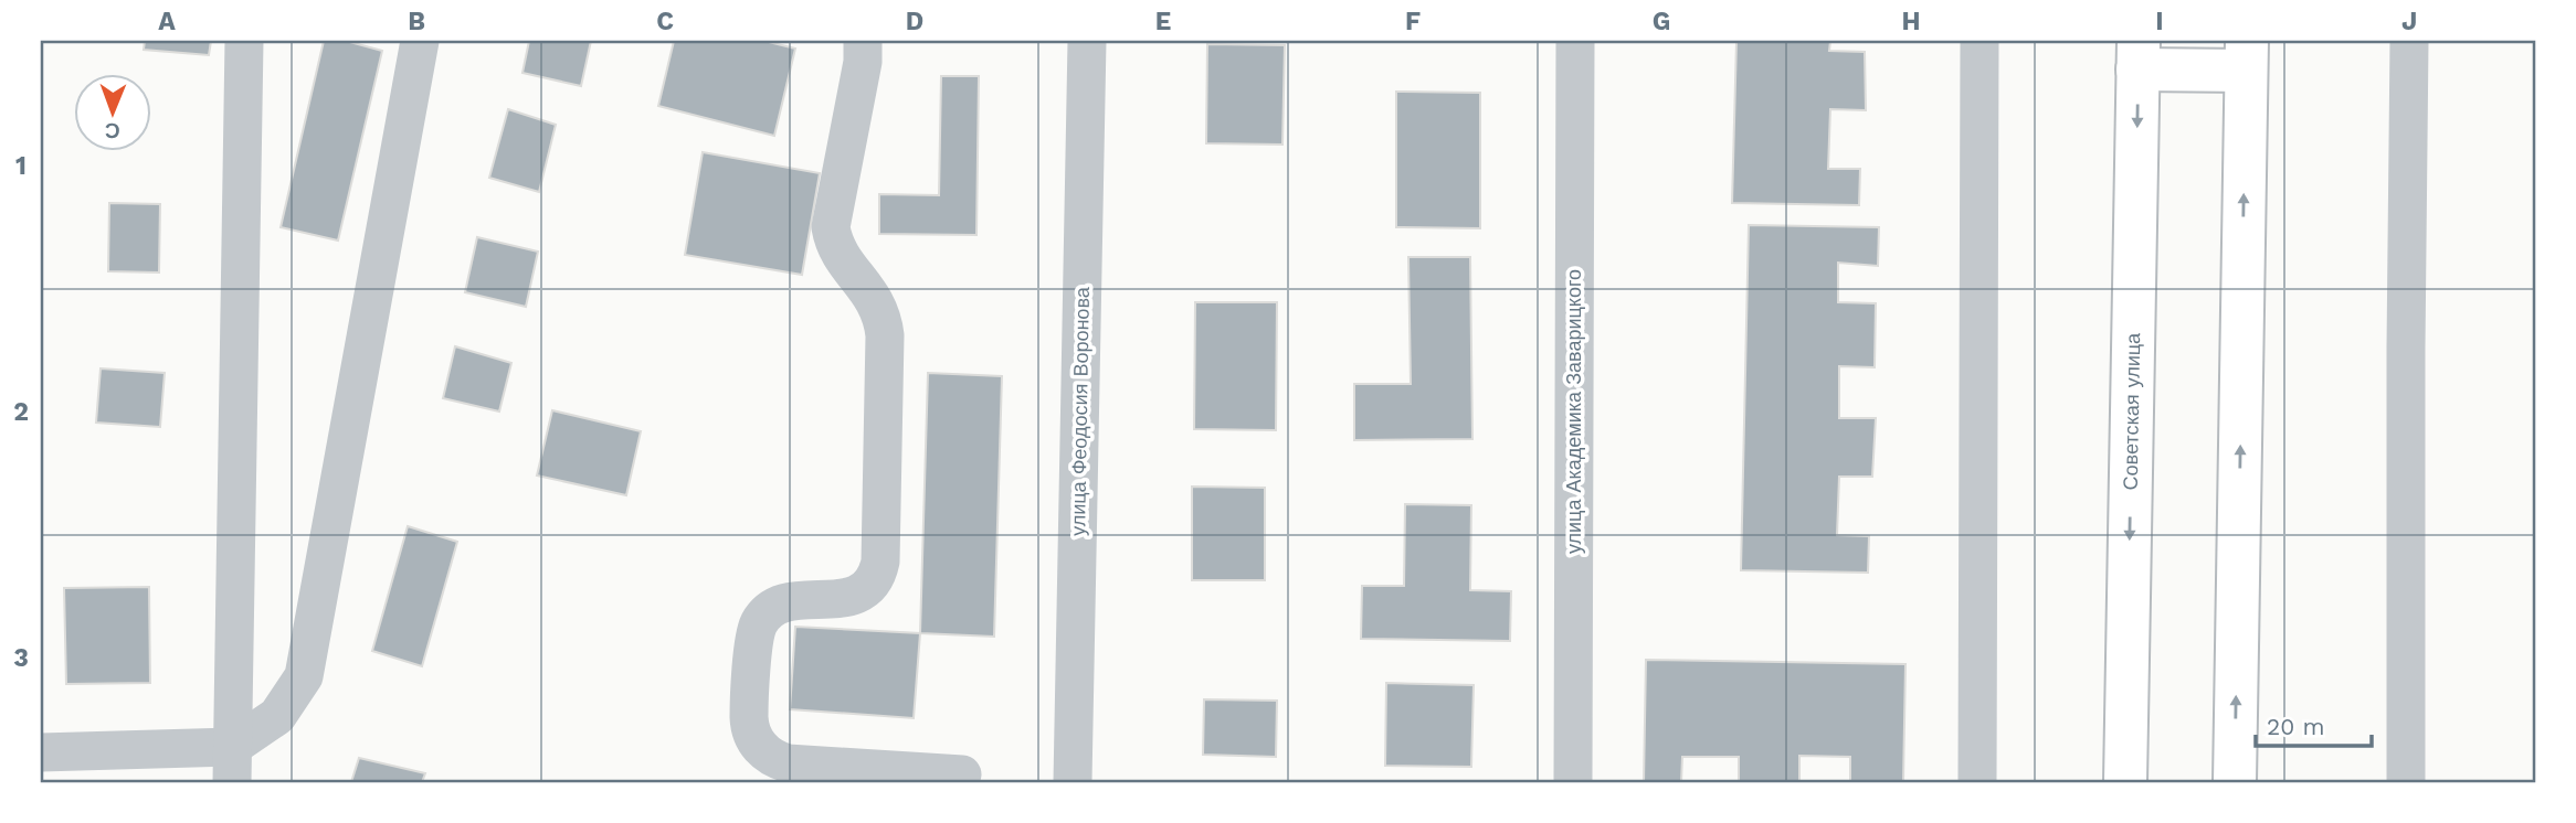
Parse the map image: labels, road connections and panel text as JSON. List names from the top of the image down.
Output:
{
  "streets": {
    "main road": ["Советская улица"],
    "street": ["улица Феодосия Воронова", "улица Академика Заварицкого"]
  },
  "scale_bar": "20 m",
  "north": "bottom",
  "grid": {
    "columns": [
      "A",
      "B",
      "C",
      "D",
      "E",
      "F",
      "G",
      "H",
      "I",
      "J"
    ],
    "rows": ["1", "2", "3"]
  }
}
